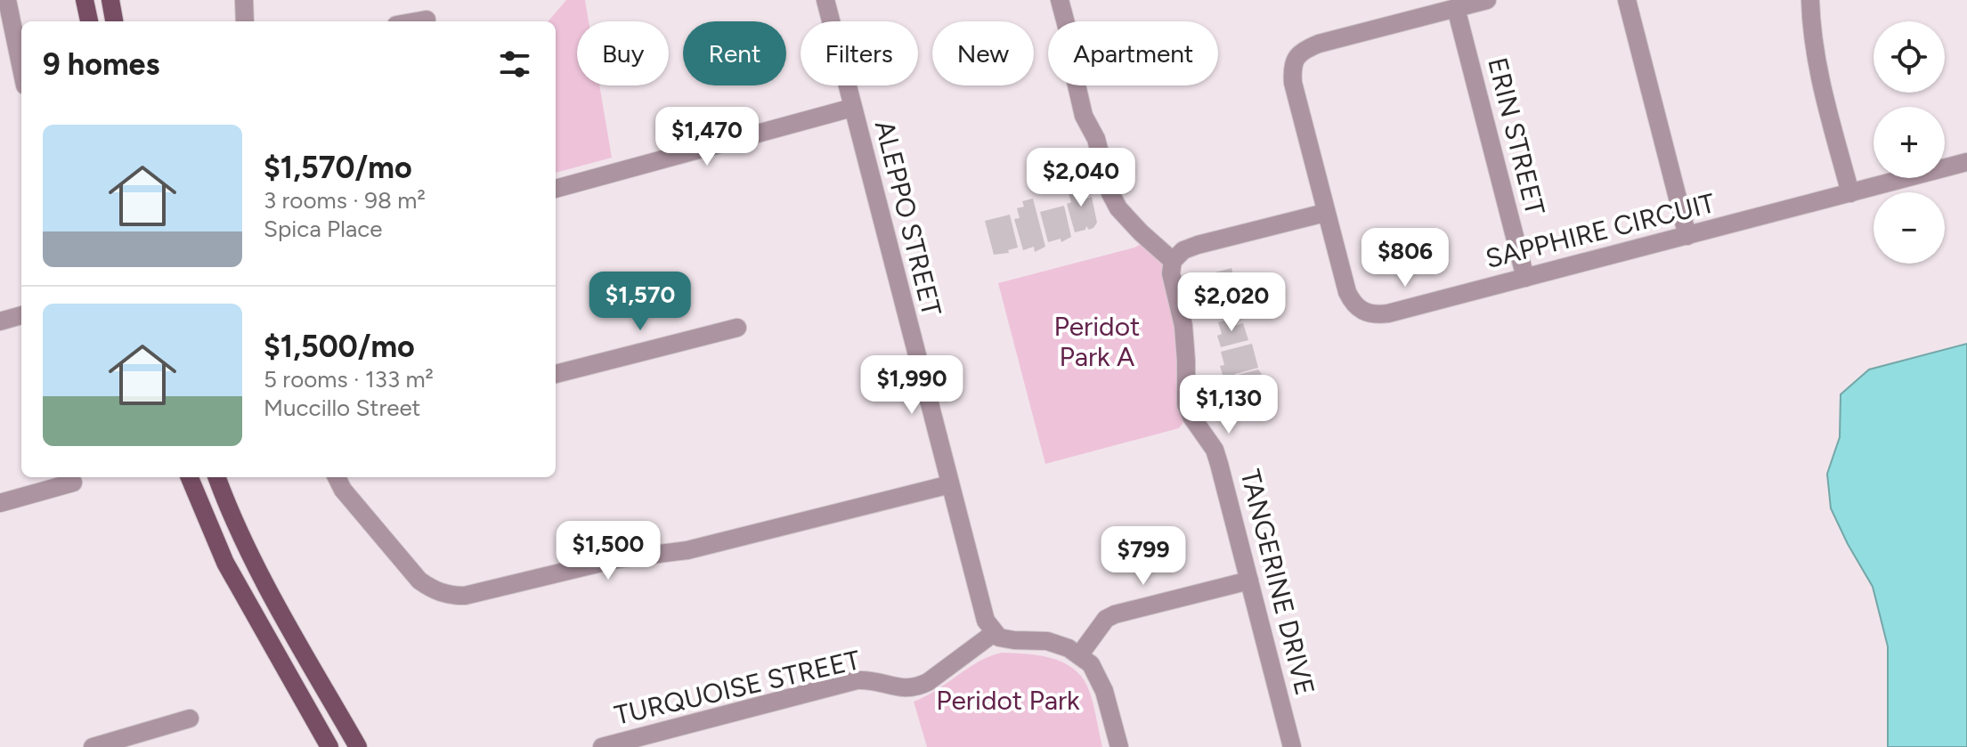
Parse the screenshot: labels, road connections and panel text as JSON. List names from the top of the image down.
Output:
{
  "streets": {
    "street": [
      "ERIN STREET",
      "ALEPPO STREET",
      "SAPPHIRE CIRCUIT",
      "TANGERINE DRIVE",
      "TURQUOISE STREET"
    ]
  },
  "crossings": [
    ["ERIN STREET", "SAPPHIRE CIRCUIT"],
    ["ALEPPO STREET", "TURQUOISE STREET"]
  ],
  "parks": ["Peridot Park A", "Peridot Park"],
  "page": {
    "map_buttons": ["+", "−"],
    "chip": [
      "Buy",
      "Rent",
      "Filters",
      "New",
      "Apartment"
    ],
    "heading": "9 homes",
    "price": [
      "$1,470",
      "$2,040",
      "$806",
      "$1,570",
      "$2,020",
      "$1,990",
      "$1,130",
      "$1,500",
      "$799"
    ],
    "list": [
      {
        "name": "$1,570/mo",
        "note": "3 rooms · 98 m² · Spica Place"
      },
      {
        "name": "$1,500/mo",
        "note": "5 rooms · 133 m² · Muccillo Street"
      }
    ]
  }
}
